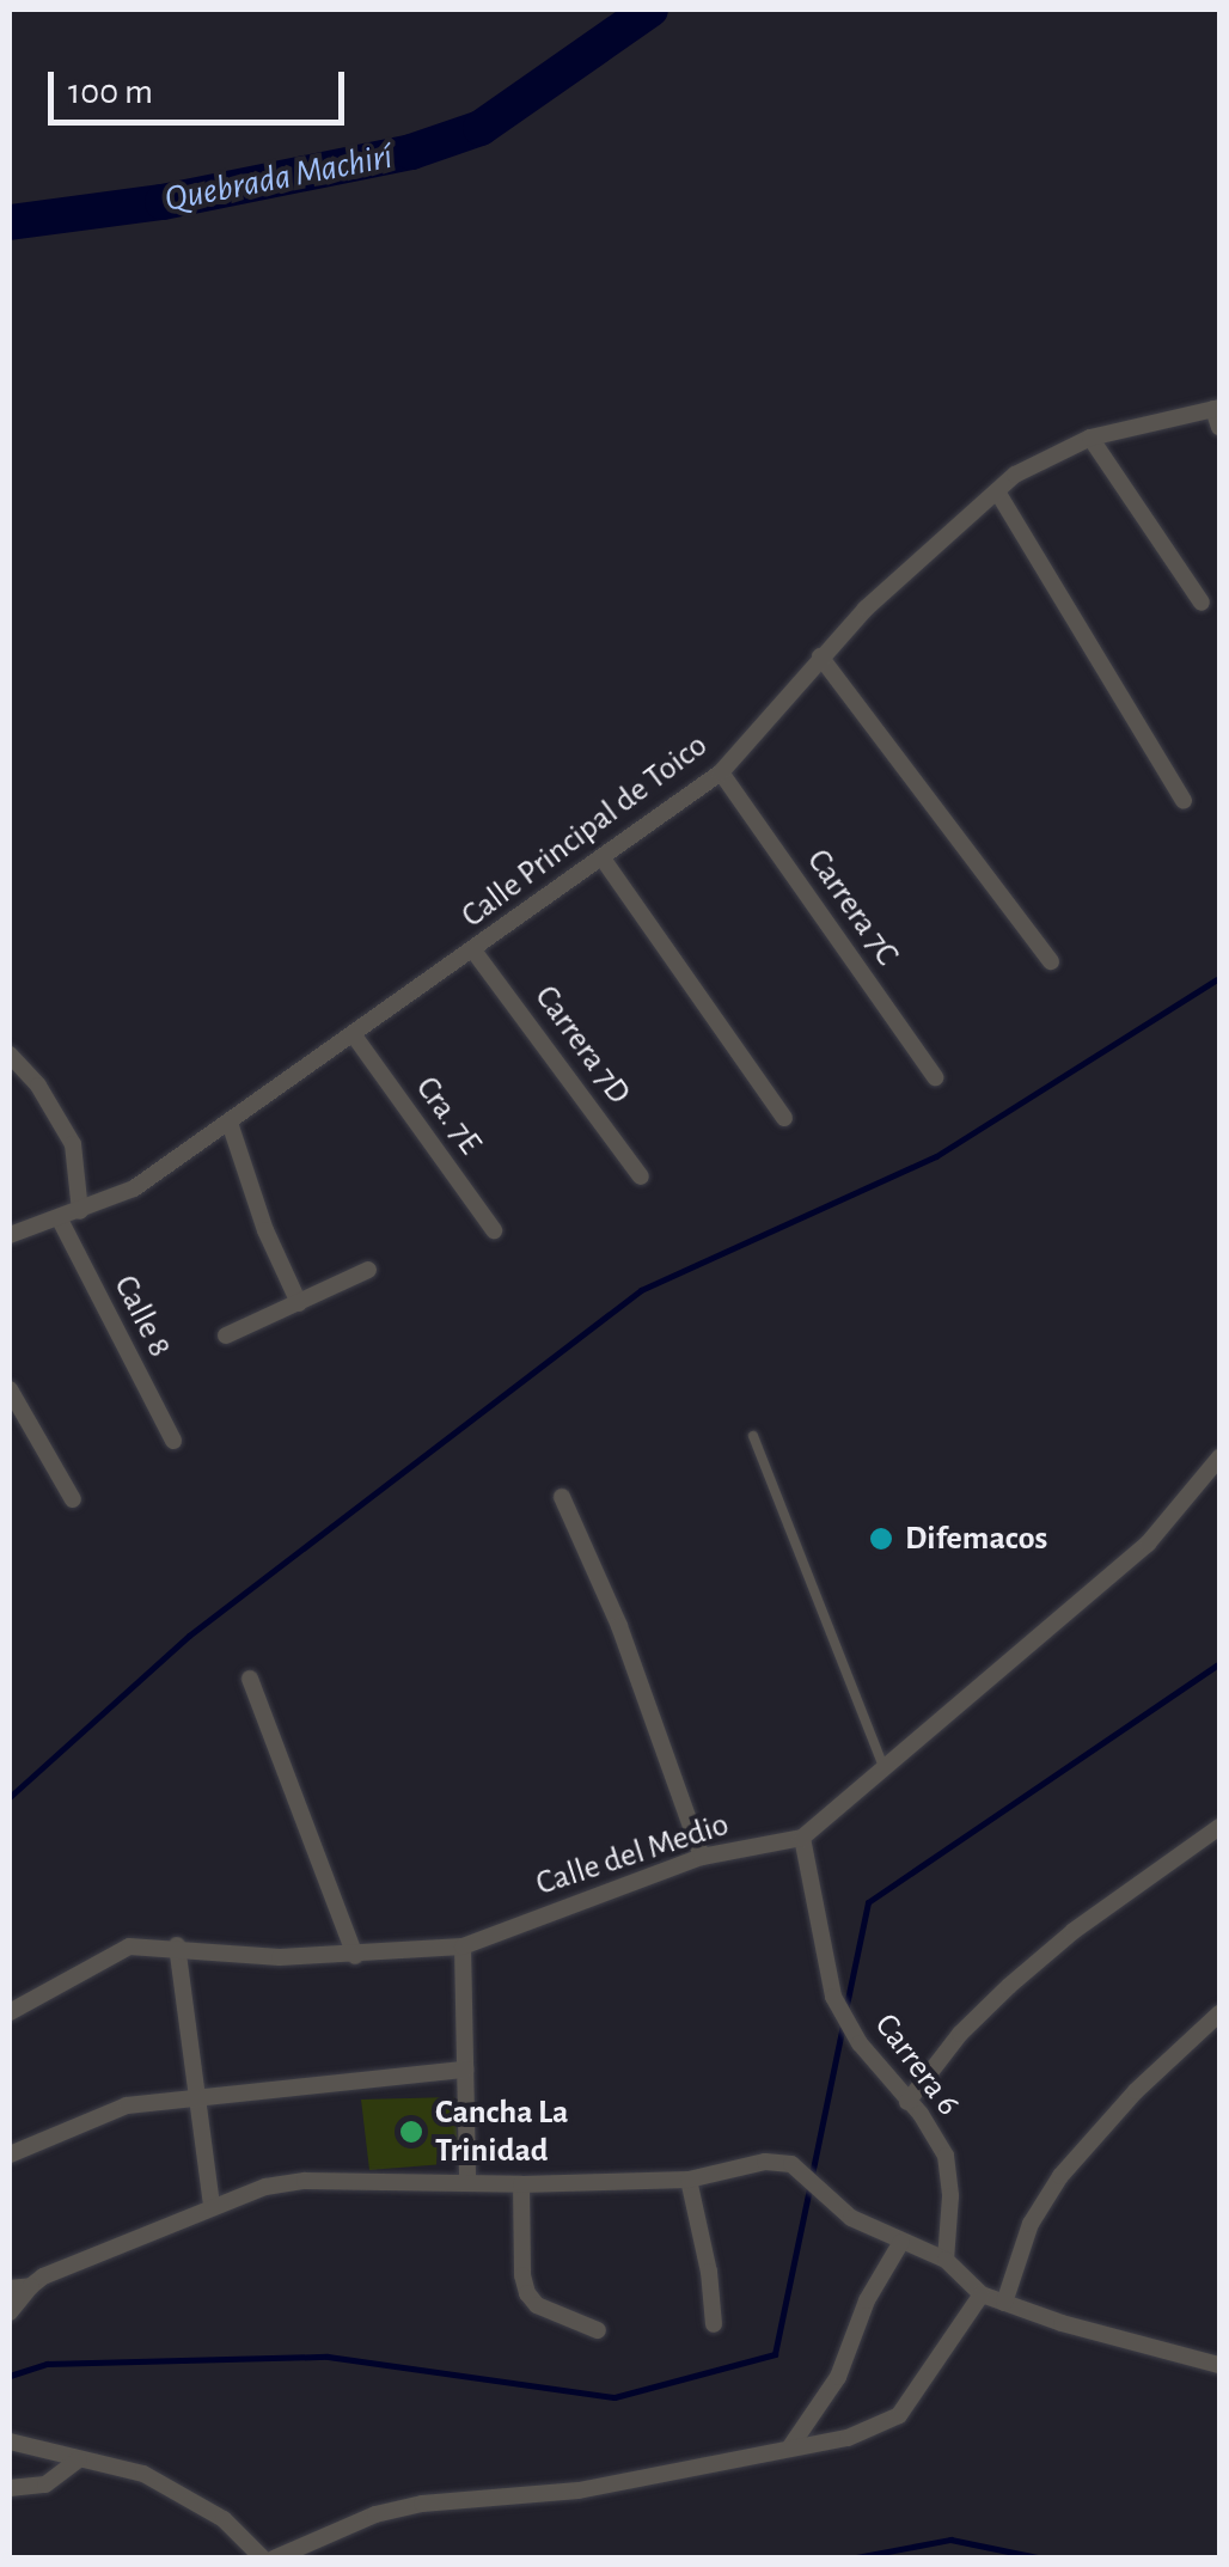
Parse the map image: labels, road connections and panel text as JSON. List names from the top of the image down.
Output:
{
  "streets": {
    "street": [
      "Calle Principal de Toico",
      "Carrera 7C",
      "Carrera 7D",
      "Cra. 7E",
      "Calle 8",
      "Calle del Medio",
      "Carrera 6"
    ]
  },
  "crossings": [
    ["Calle Principal de Toico", "Carrera 7C"],
    ["Calle Principal de Toico", "Carrera 7D"],
    ["Calle Principal de Toico", "Cra. 7E"],
    ["Calle Principal de Toico", "Calle 8"],
    ["Calle del Medio", "Carrera 6"]
  ],
  "water": ["Quebrada Machirí"],
  "places": ["Difemacos", "Cancha La Trinidad"],
  "scale_bar": "100 m"
}
